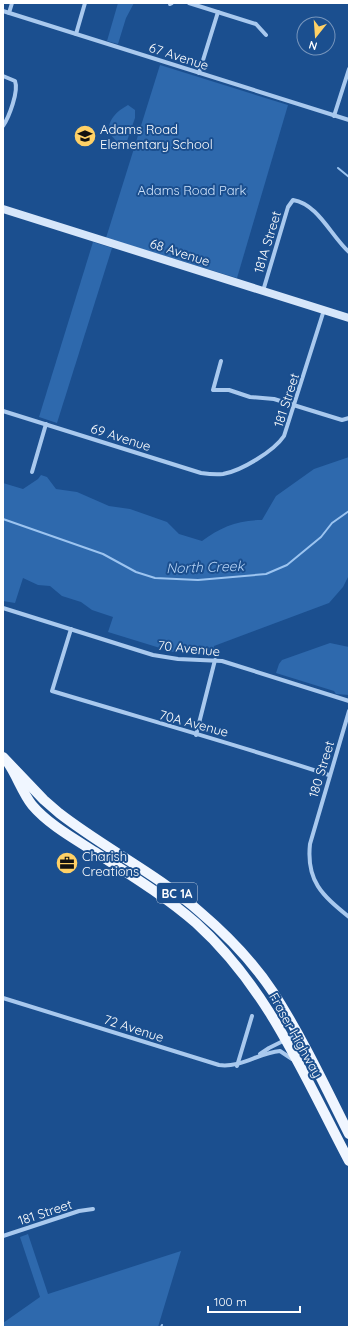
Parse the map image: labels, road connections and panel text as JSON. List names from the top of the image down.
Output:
{
  "streets": {
    "main road": ["BC 1A", "Fraser Highway"],
    "street": [
      "67 Avenue",
      "181A Street",
      "68 Avenue",
      "181 Street",
      "69 Avenue",
      "70 Avenue",
      "70A Avenue",
      "180 Street",
      "72 Avenue"
    ]
  },
  "crossings": [
    ["181A Street", "68 Avenue"],
    ["68 Avenue", "181 Street"],
    ["181 Street", "69 Avenue"],
    ["70 Avenue", "70A Avenue"],
    ["70A Avenue", "180 Street"],
    ["72 Avenue", "Fraser Highway"]
  ],
  "water": ["North Creek"],
  "parks": ["Adams Road Park"],
  "places": {
    "school or university": ["Adams Road Elementary School"],
    "office": ["Charish Creations"]
  },
  "scale_bar": "100 m",
  "north": "bottom"
}
